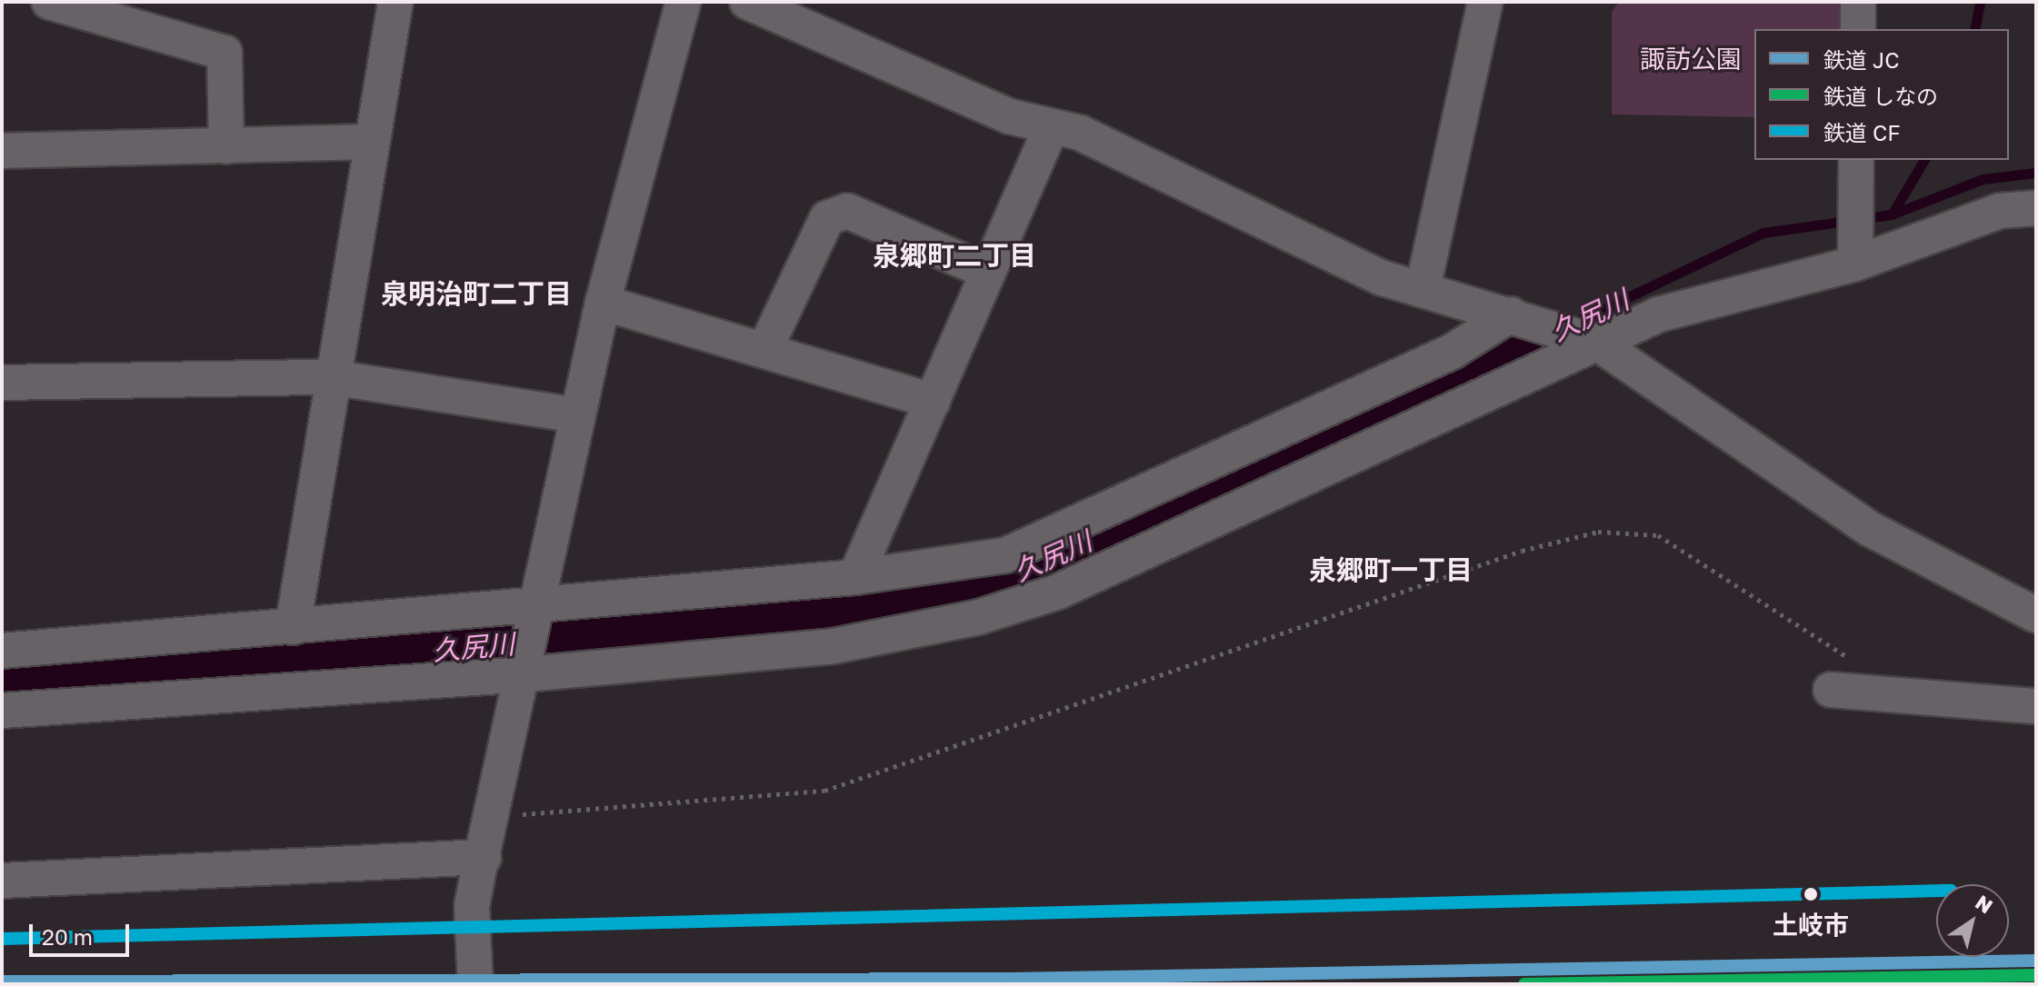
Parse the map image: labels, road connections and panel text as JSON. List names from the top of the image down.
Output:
{
  "districts": ["泉郷町二丁目", "泉明治町二丁目", "泉郷町一丁目"],
  "water": ["久尻川"],
  "parks": ["諏訪公園"],
  "places": ["土岐市"],
  "lines": ["rail line CF", "rail line JC", "rail line しなの"],
  "legend": ["鉄道 JC", "鉄道 しなの", "鉄道 CF"],
  "scale_bar": "20 m",
  "north": "top right"
}
